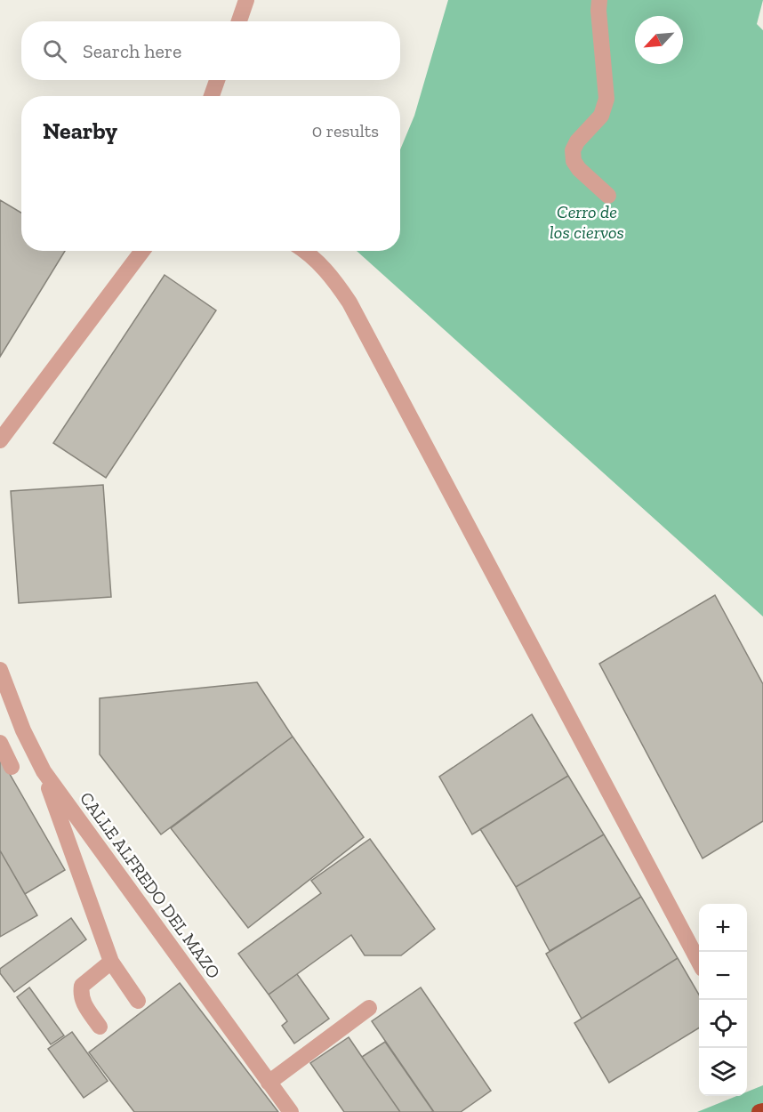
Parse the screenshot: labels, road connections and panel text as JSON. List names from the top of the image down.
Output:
{
  "streets": {
    "street": ["CALLE ALFREDO DEL MAZO"]
  },
  "parks": ["Cerro de los ciervos"],
  "north": "bottom left",
  "page": {
    "search": "Search here",
    "heading": ["Nearby", "0 results"],
    "map_buttons": ["+", "−"]
  }
}
